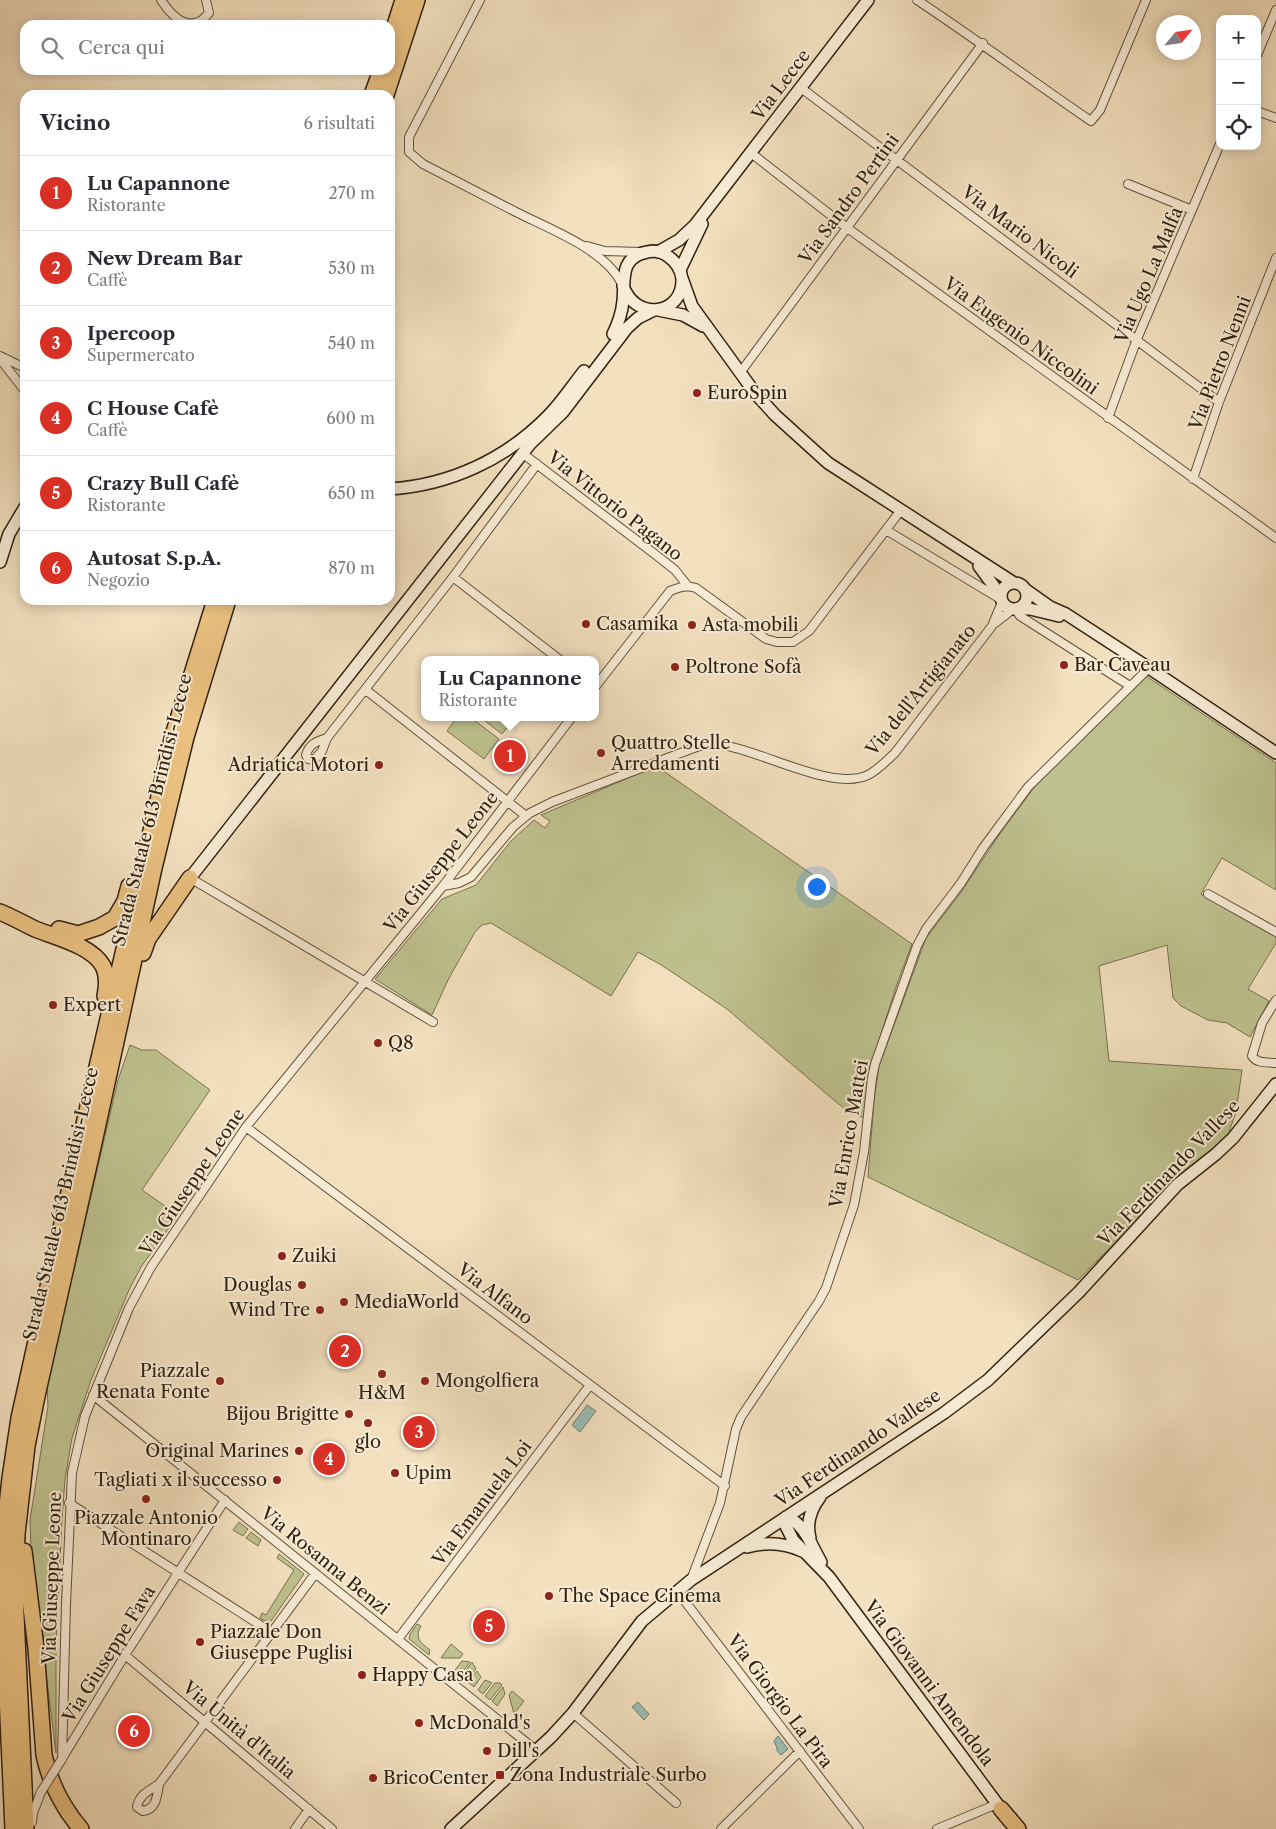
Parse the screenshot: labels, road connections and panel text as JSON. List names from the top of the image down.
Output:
{
  "streets": {
    "highway": ["Strada Statale 613 Brindisi-Lecce"],
    "street": [
      "Via Lecce",
      "Via Sandro Pertini",
      "Via Mario Nicoli",
      "Via Ugo La Malfa",
      "Via Eugenio Niccolini",
      "Via Pietro Nenni",
      "Via Vittorio Pagano",
      "Via dell'Artigianato",
      "Via Giuseppe Leone",
      "Via Enrico Mattei",
      "Via Ferdinando Vallese",
      "Via Alfano",
      "Via Emanuela Loi",
      "Via Rosanna Benzi",
      "Via Giuseppe Fava",
      "Via Giovanni Amendola",
      "Via Giorgio La Pira",
      "Via Unità d'Italia"
    ]
  },
  "crossings": [
    ["Via Lecce", "Via Mario Nicoli"],
    ["Via Lecce", "Via Eugenio Niccolini"],
    ["Via Sandro Pertini", "Via Mario Nicoli"],
    ["Via Sandro Pertini", "Via Eugenio Niccolini"],
    ["Via Mario Nicoli", "Via Ugo La Malfa"],
    ["Via Mario Nicoli", "Via Pietro Nenni"],
    ["Via Ugo La Malfa", "Via Eugenio Niccolini"],
    ["Via Eugenio Niccolini", "Via Pietro Nenni"],
    ["Via dell'Artigianato", "Via Giuseppe Leone"],
    ["Via Giuseppe Leone", "Via Alfano"],
    ["Via Giuseppe Leone", "Via Rosanna Benzi"],
    ["Via Giuseppe Leone", "Via Giuseppe Fava"],
    ["Via Enrico Mattei", "Via Ferdinando Vallese"],
    ["Via Enrico Mattei", "Via Alfano"],
    ["Via Ferdinando Vallese", "Via Rosanna Benzi"],
    ["Via Ferdinando Vallese", "Via Giovanni Amendola"],
    ["Via Ferdinando Vallese", "Via Giorgio La Pira"],
    ["Via Alfano", "Via Emanuela Loi"],
    ["Via Emanuela Loi", "Via Rosanna Benzi"],
    ["Via Rosanna Benzi", "Via Giuseppe Fava"],
    ["Via Giuseppe Fava", "Via Unità d'Italia"]
  ],
  "places": {
    "other": [
      "EuroSpin",
      "Casamika",
      "Asta mobili",
      "Bar Caveau",
      "Poltrone Sofà",
      "Quattro Stelle Arredamenti",
      "Adriatica Motori",
      "Expert",
      "Q8",
      "Zuiki",
      "Douglas",
      "MediaWorld",
      "Wind Tre",
      "H&M",
      "Piazzale Renata Fonte",
      "Mongolfiera",
      "Bijou Brigitte",
      "glo",
      "Original Marines",
      "Upim",
      "Tagliati x il successo",
      "Piazzale Antonio Montinaro",
      "The Space Cinema",
      "Piazzale Don Giuseppe Puglisi",
      "Happy Casa",
      "McDonald's",
      "Dill's",
      "BricoCenter"
    ],
    "transit": ["Zona Industriale Surbo"]
  },
  "north": "top right",
  "page": {
    "map_buttons": ["+", "−"],
    "search": "Cerca qui",
    "heading": ["Vicino", "6 risultati"],
    "list": [
      {
        "mark": "1",
        "name": "Lu Capannone",
        "note": "Ristorante",
        "value": "270 m"
      },
      {
        "mark": "2",
        "name": "New Dream Bar",
        "note": "Caffè",
        "value": "530 m"
      },
      {
        "mark": "3",
        "name": "Ipercoop",
        "note": "Supermercato",
        "value": "540 m"
      },
      {
        "mark": "4",
        "name": "C House Cafè",
        "note": "Caffè",
        "value": "600 m"
      },
      {
        "mark": "5",
        "name": "Crazy Bull Cafè",
        "note": "Ristorante",
        "value": "650 m"
      },
      {
        "mark": "6",
        "name": "Autosat S.p.A.",
        "note": "Negozio",
        "value": "870 m"
      }
    ],
    "popup": ["Lu Capannone", "Ristorante"],
    "pins": [
      "1",
      "2",
      "3",
      "4",
      "5",
      "6"
    ]
  }
}
